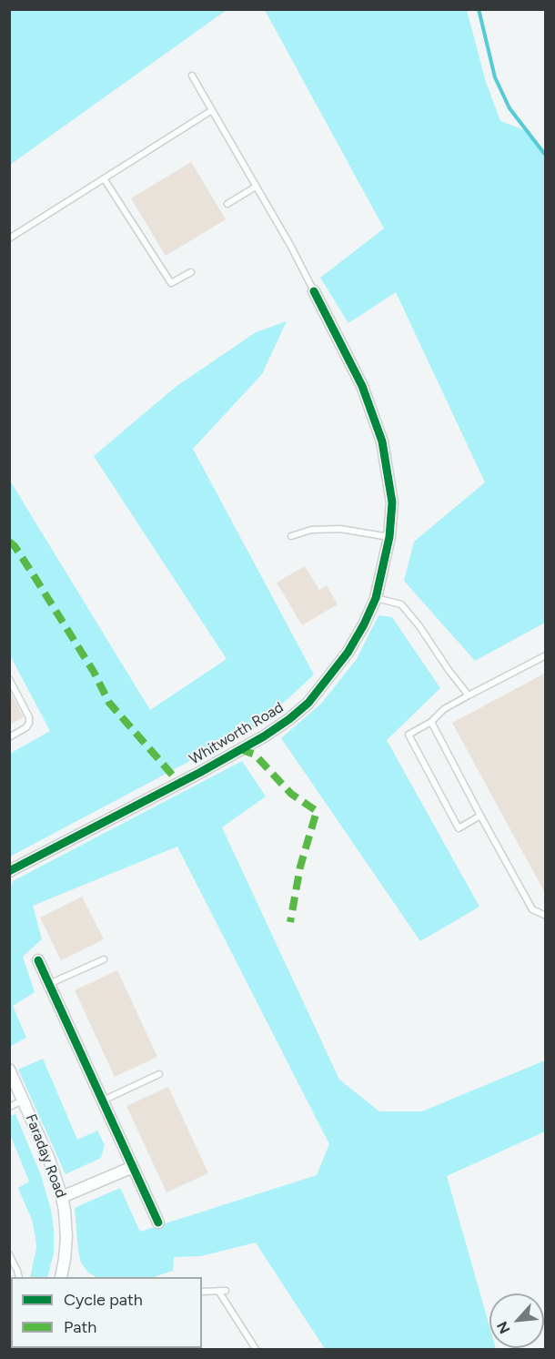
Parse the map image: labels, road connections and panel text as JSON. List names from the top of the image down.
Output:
{
  "streets": {
    "street": ["Whitworth Road", "Faraday Road"]
  },
  "legend": ["Cycle path", "Path"],
  "north": "bottom left"
}
